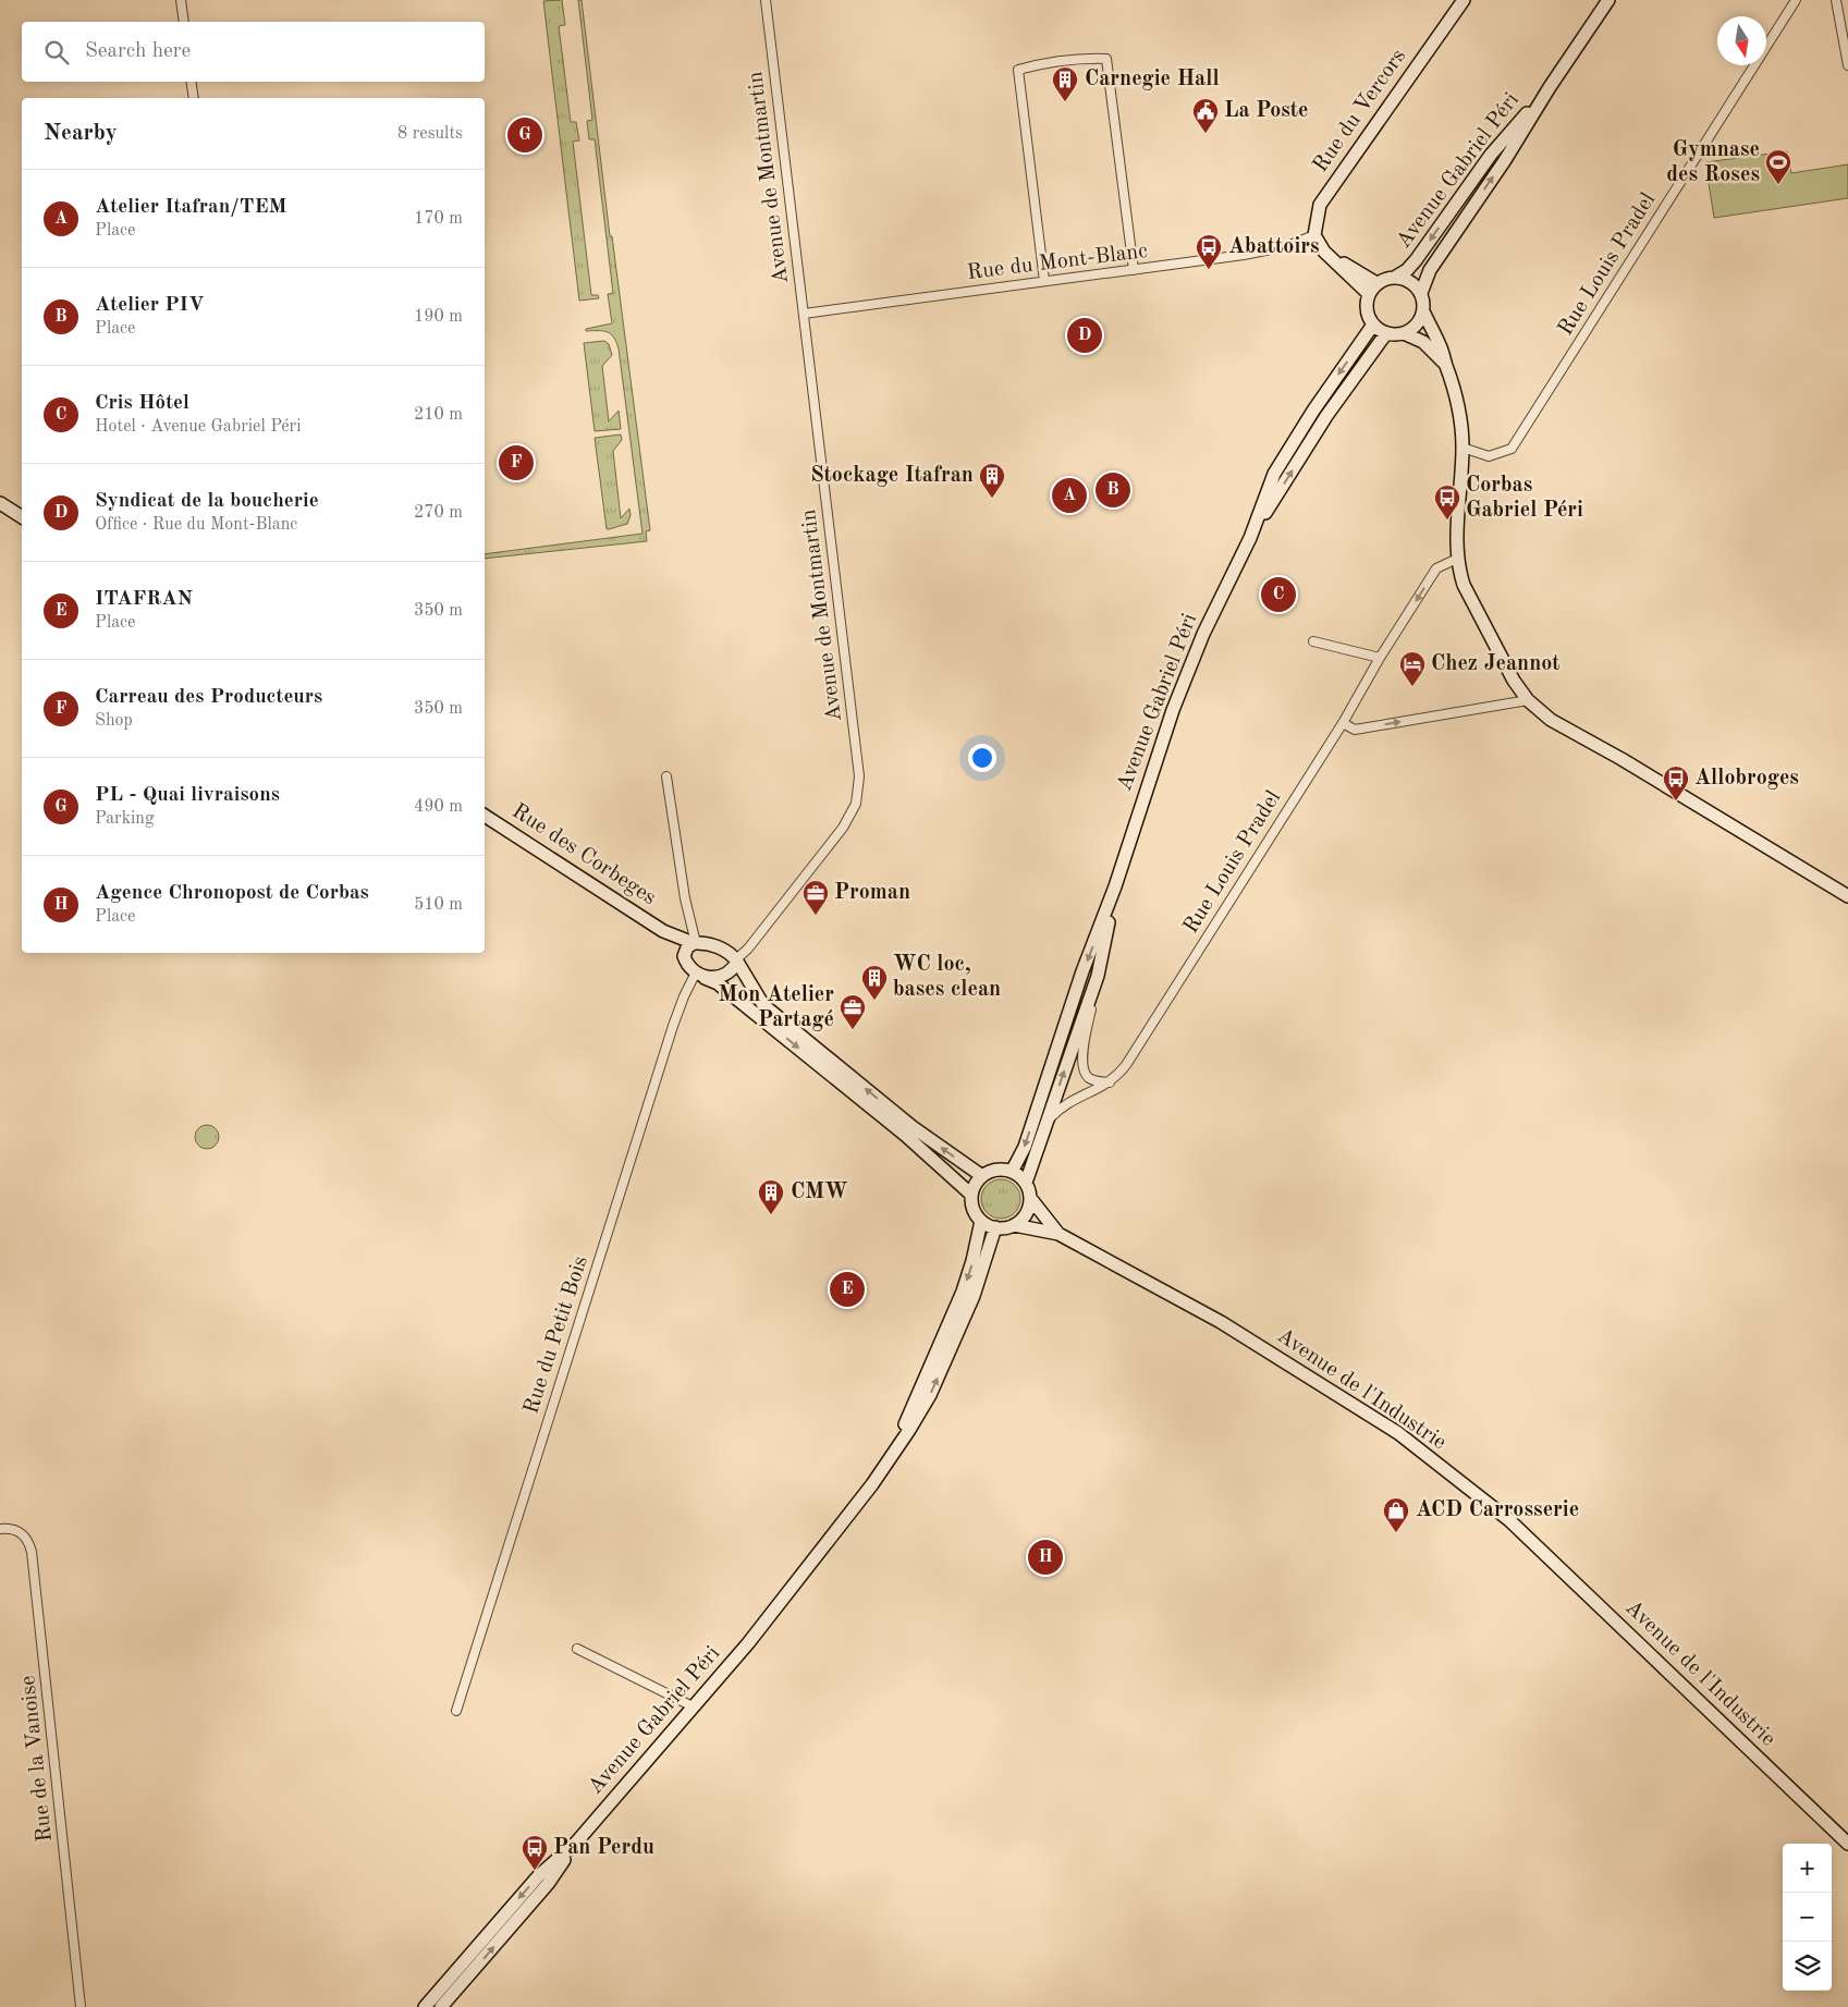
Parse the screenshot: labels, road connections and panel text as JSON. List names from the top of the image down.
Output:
{
  "streets": {
    "main road": [
      "Rue du Vercors",
      "Avenue Gabriel Péri",
      "Rue des Corbeges",
      "Avenue de l'Industrie"
    ],
    "street": [
      "Avenue de Montmartin",
      "Rue du Mont-Blanc",
      "Rue Louis Pradel",
      "Rue du Petit Bois",
      "Rue de la Vanoise"
    ]
  },
  "crossings": [
    ["Rue du Vercors", "Rue du Mont-Blanc"],
    ["Avenue Gabriel Péri", "Rue Louis Pradel"],
    ["Avenue Gabriel Péri", "Avenue de l'Industrie"],
    ["Avenue de Montmartin", "Rue du Mont-Blanc"],
    ["Avenue de Montmartin", "Rue des Corbeges"],
    ["Rue des Corbeges", "Rue du Petit Bois"]
  ],
  "places": {
    "building": [
      "Carnegie Hall",
      "Stockage Itafran",
      "WC loc, bases clean",
      "CMW"
    ],
    "public building": ["La Poste"],
    "sports": ["Gymnase des Roses"],
    "bus stop": [
      "Abattoirs",
      "Corbas Gabriel Péri",
      "Allobroges",
      "Pan Perdu"
    ],
    "hotel": ["Chez Jeannot"],
    "office": ["Proman", "Mon Atelier Partagé"],
    "shop": ["ACD Carrosserie"]
  },
  "north": "bottom",
  "page": {
    "search": "Search here",
    "heading": ["Nearby", "8 results"],
    "pins": [
      "G",
      "D",
      "F",
      "B",
      "A",
      "C",
      "E",
      "H"
    ],
    "list": [
      {
        "mark": "A",
        "name": "Atelier Itafran/TEM",
        "note": "Place",
        "value": "170 m"
      },
      {
        "mark": "B",
        "name": "Atelier PIV",
        "note": "Place",
        "value": "190 m"
      },
      {
        "mark": "C",
        "name": "Cris Hôtel",
        "note": "Hotel · Avenue Gabriel Péri",
        "value": "210 m"
      },
      {
        "mark": "D",
        "name": "Syndicat de la boucherie",
        "note": "Office · Rue du Mont-Blanc",
        "value": "270 m"
      },
      {
        "mark": "E",
        "name": "ITAFRAN",
        "note": "Place",
        "value": "350 m"
      },
      {
        "mark": "F",
        "name": "Carreau des Producteurs",
        "note": "Shop",
        "value": "350 m"
      },
      {
        "mark": "G",
        "name": "PL - Quai livraisons",
        "note": "Parking",
        "value": "490 m"
      },
      {
        "mark": "H",
        "name": "Agence Chronopost de Corbas",
        "note": "Place",
        "value": "510 m"
      }
    ],
    "map_buttons": ["+", "−"]
  }
}
